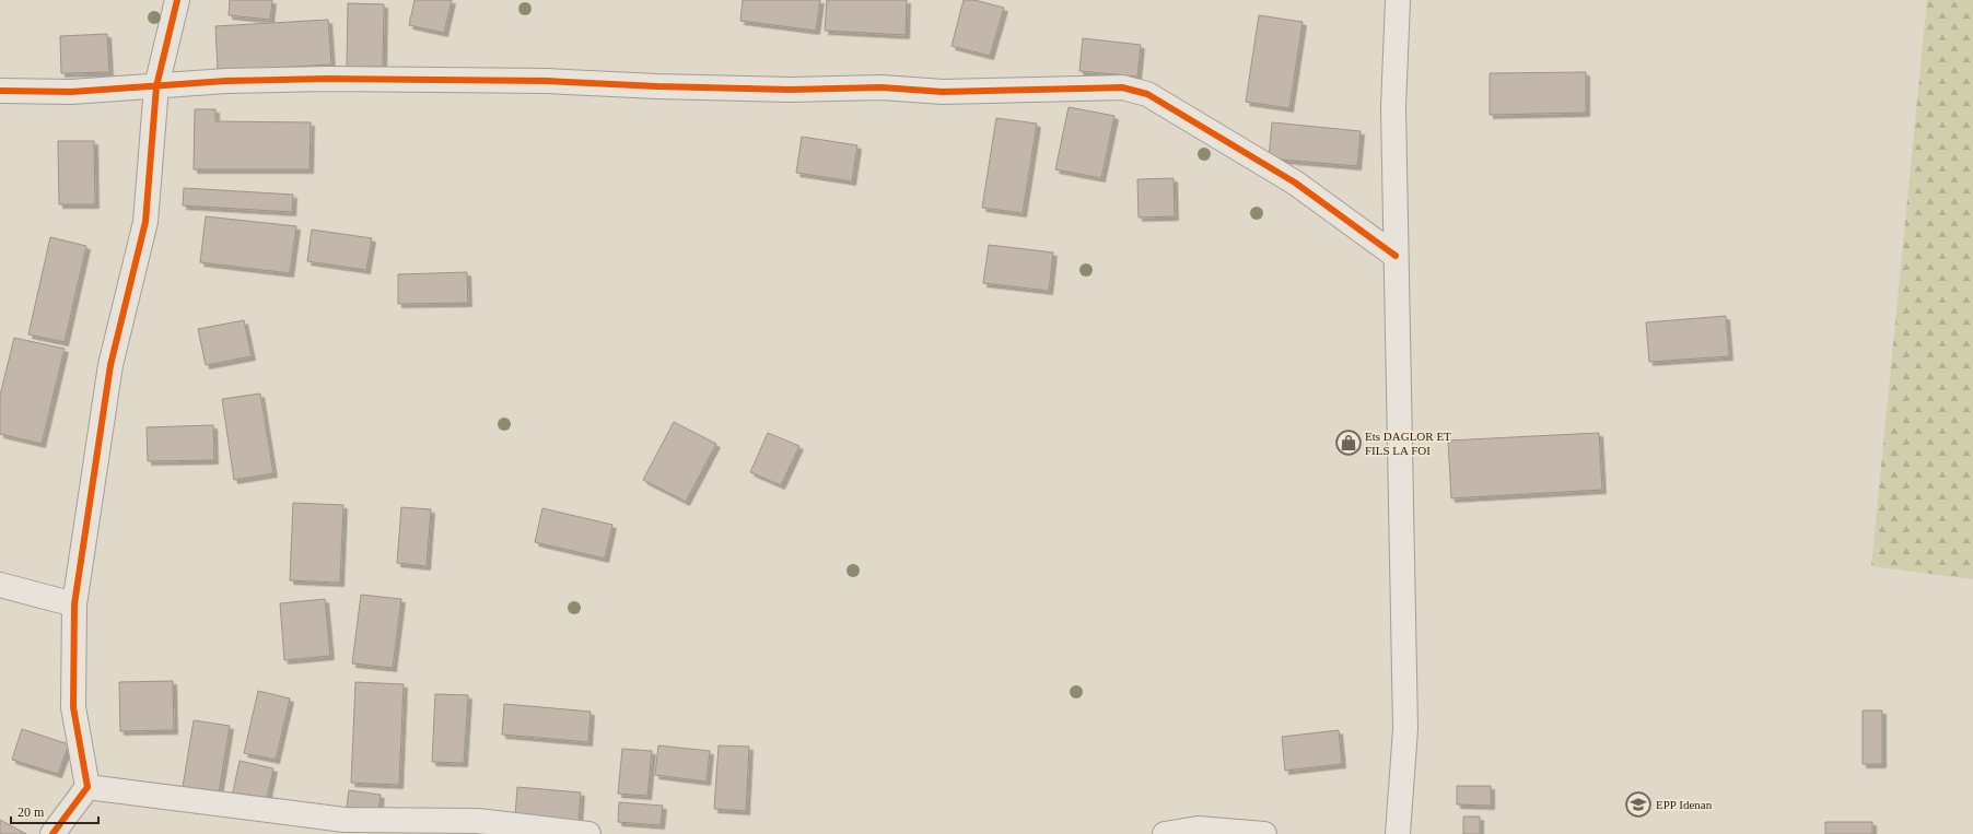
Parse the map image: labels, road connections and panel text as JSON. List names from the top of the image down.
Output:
{
  "places": {
    "shop": ["Ets DAGLOR ET FILS LA FOI"],
    "school or university": ["EPP Idenan"]
  },
  "scale_bar": "20 m"
}
